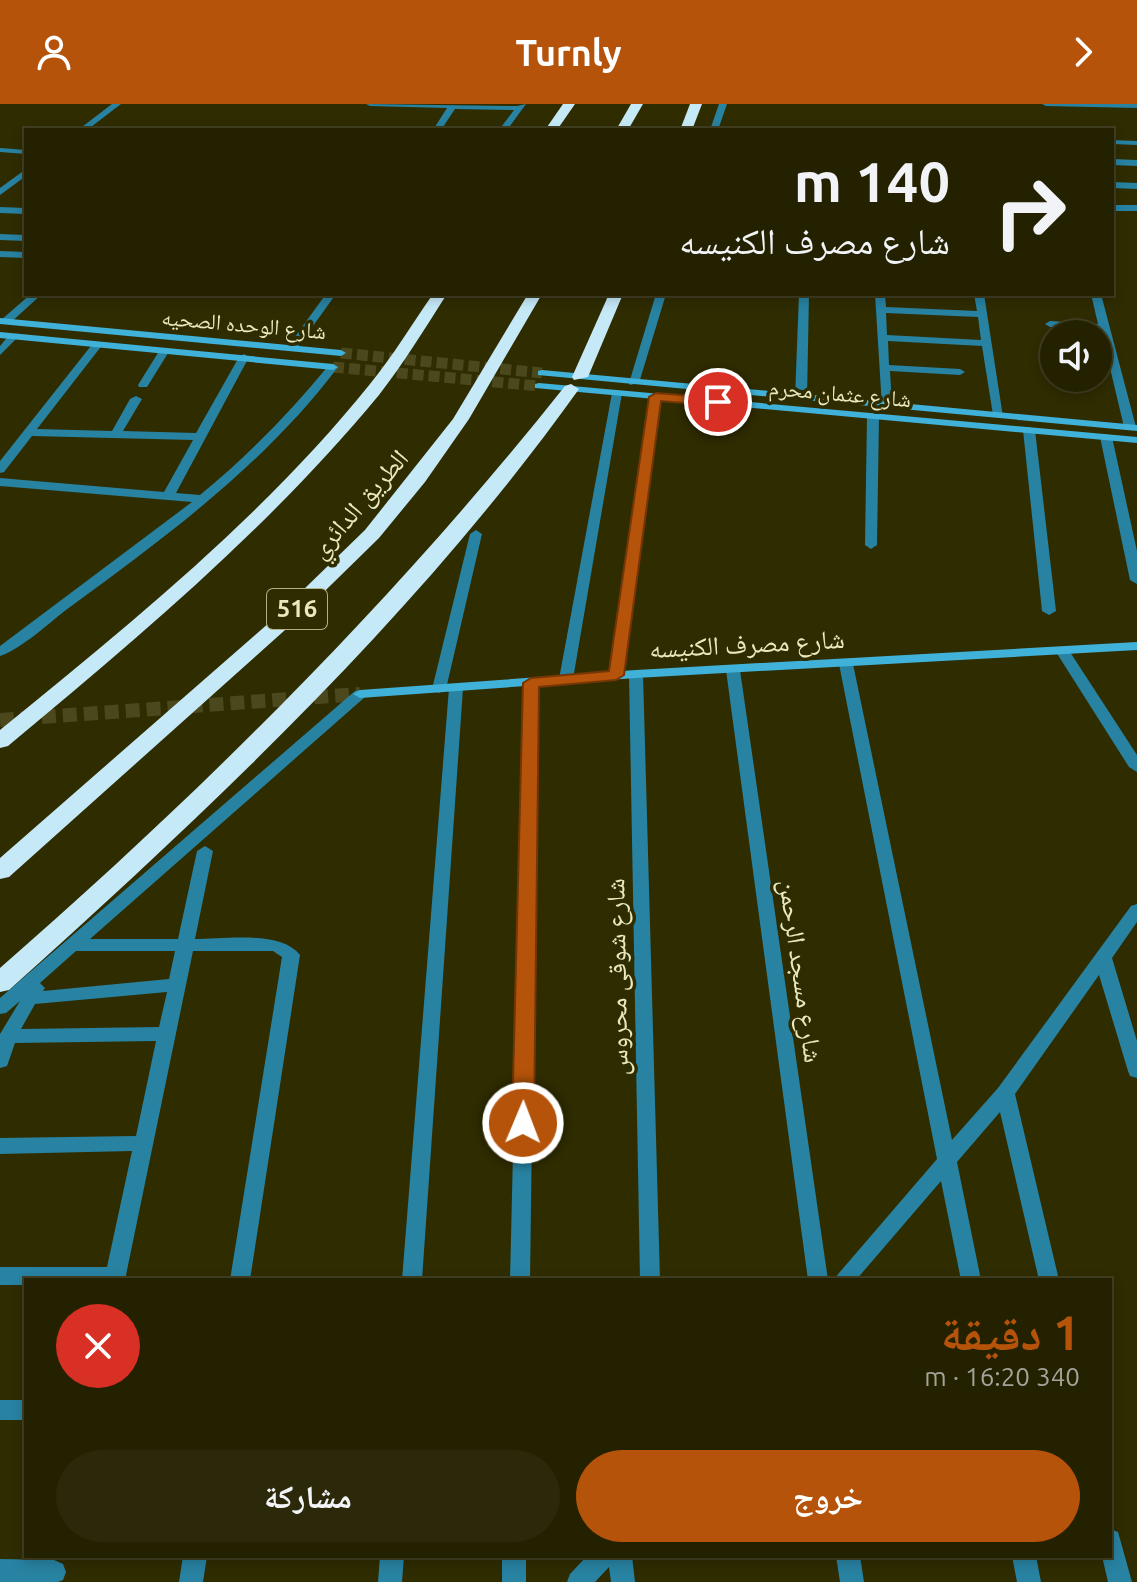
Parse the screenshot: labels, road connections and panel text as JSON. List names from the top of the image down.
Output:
{
  "streets": {
    "highway": ["الطريق الدائري", "516"],
    "main road": ["شارع الوحده الصحيه", "شارع عثمان محرم", "شارع مصرف الكنيسه"],
    "street": ["شارع مسجد الرحمن", "شارع شوقى محروس"]
  },
  "crossings": [
    ["شارع مصرف الكنيسه", "شارع مسجد الرحمن"],
    ["شارع مصرف الكنيسه", "شارع شوقى محروس"]
  ],
  "page": {
    "header": "Turnly",
    "turn": ["140 m", "شارع مصرف الكنيسه"],
    "heading": ["1 دقيقة", "340 m · 16:20"],
    "buttons": ["خروج", "مشاركة"]
  }
}
